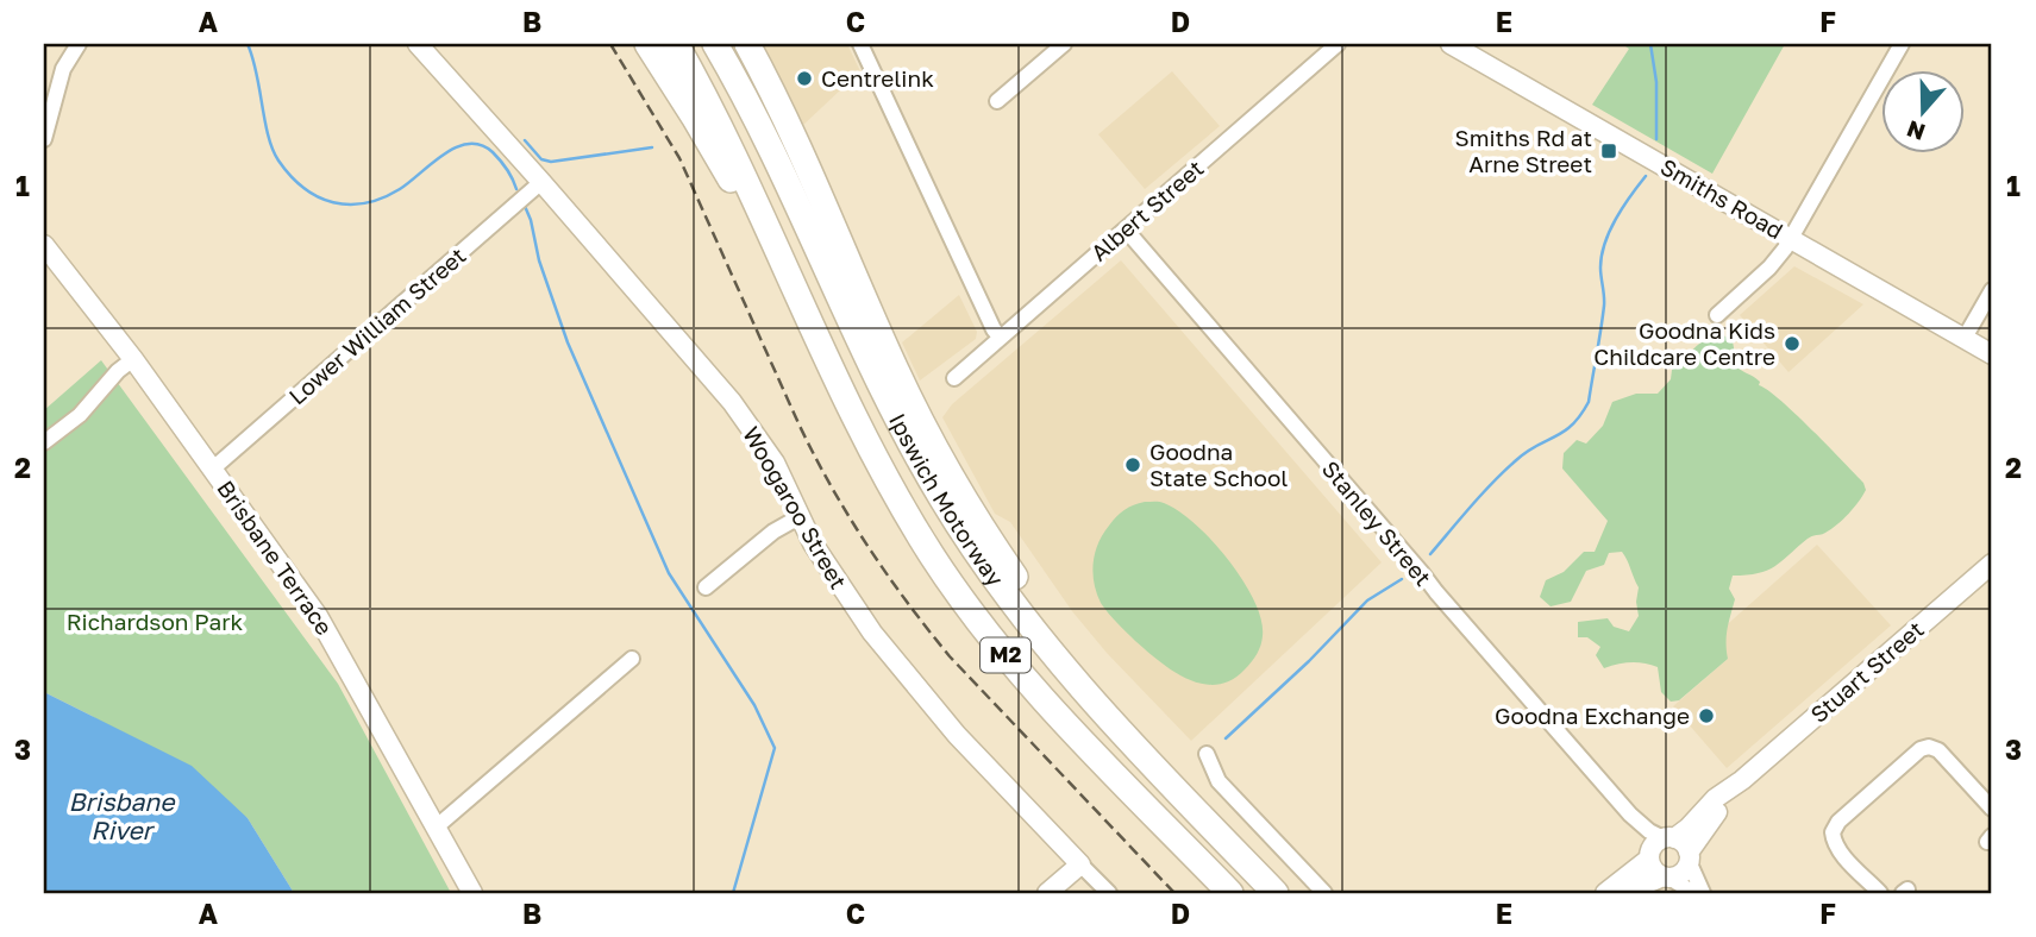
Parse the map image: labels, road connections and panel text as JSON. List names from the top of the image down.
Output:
{
  "streets": {
    "highway": ["Ipswich Motorway", "M2"],
    "street": [
      "Smiths Road",
      "Albert Street",
      "Lower William Street",
      "Woogaroo Street",
      "Stanley Street",
      "Brisbane Terrace",
      "Stuart Street"
    ]
  },
  "crossings": [
    ["Albert Street", "Stanley Street"],
    ["Lower William Street", "Woogaroo Street"],
    ["Lower William Street", "Brisbane Terrace"],
    ["Stanley Street", "Stuart Street"]
  ],
  "water": ["Brisbane River"],
  "parks": ["Richardson Park"],
  "places": {
    "other": [
      "Centrelink",
      "Goodna Kids Childcare Centre",
      "Goodna State School",
      "Goodna Exchange"
    ],
    "transit": ["Smiths Rd at Arne Street"]
  },
  "north": "bottom",
  "grid": {
    "columns": [
      "A",
      "B",
      "C",
      "D",
      "E",
      "F"
    ],
    "rows": ["1", "2", "3"]
  }
}
